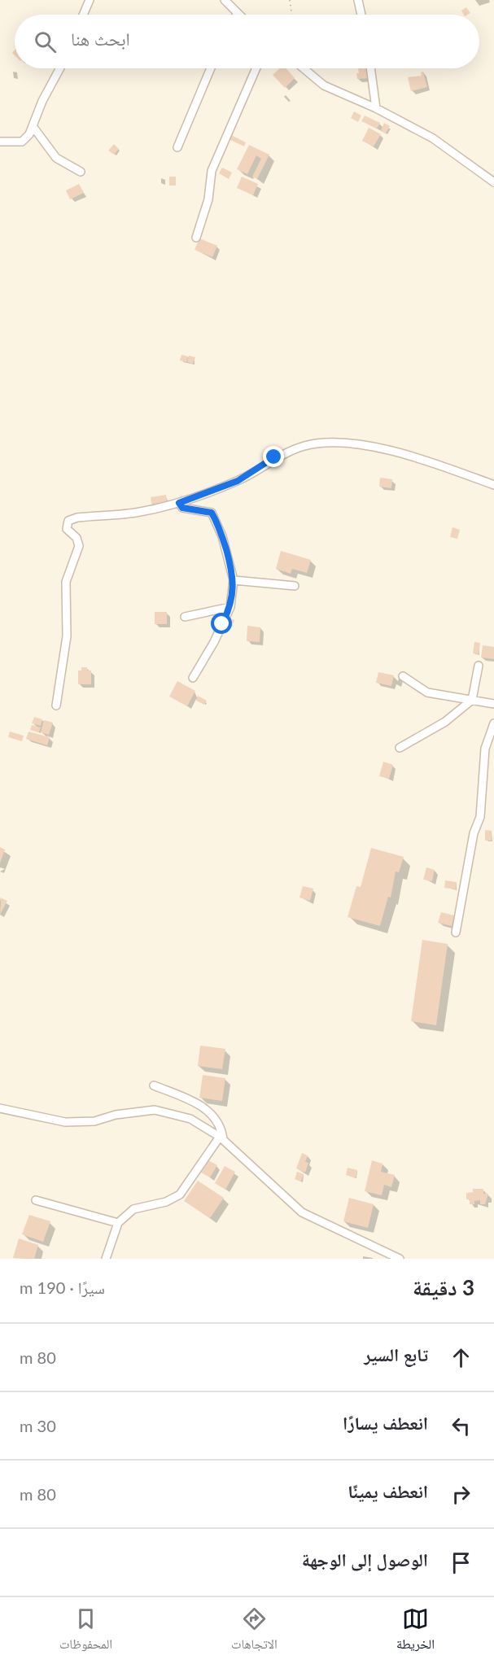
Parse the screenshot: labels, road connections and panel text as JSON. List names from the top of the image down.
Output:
{
  "page": {
    "search": "ابحث هنا",
    "heading": ["3 دقيقة", "سيرًا · 190 m"],
    "list": [
      ["تابع السير", "80 m"],
      ["انعطف يسارًا", "30 m"],
      ["انعطف يمينًا", "80 m"],
      "الوصول إلى الوجهة"
    ],
    "nav": ["الخريطة", "الاتجاهات", "المحفوظات"]
  }
}
